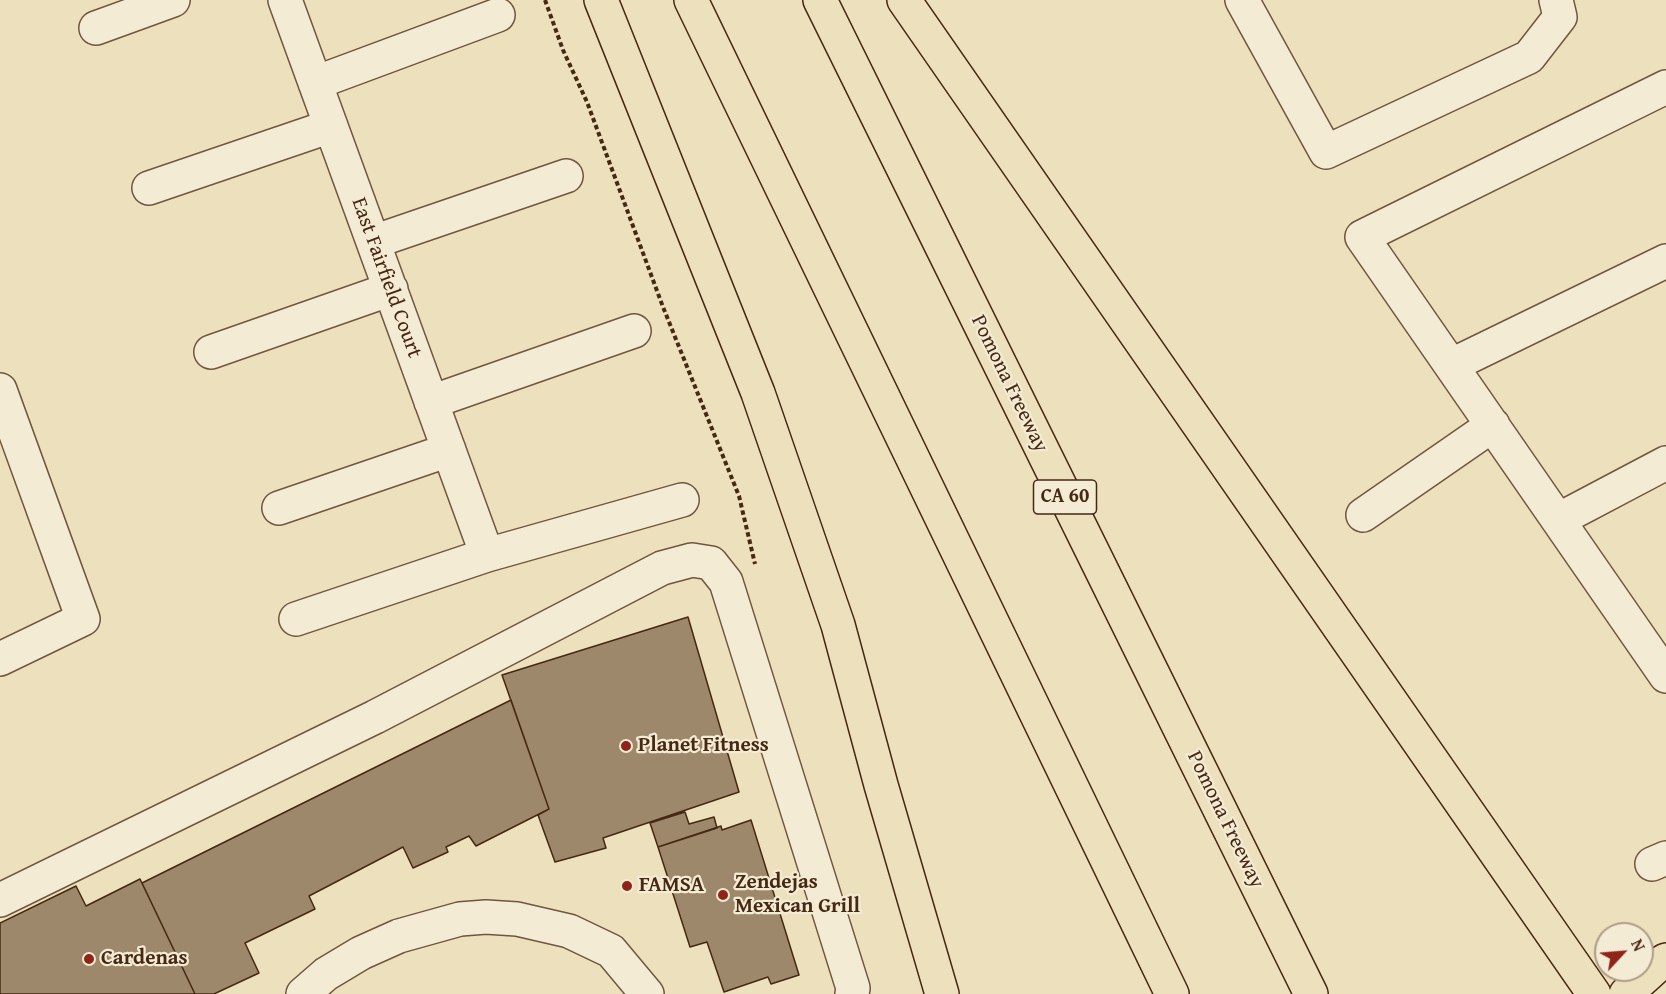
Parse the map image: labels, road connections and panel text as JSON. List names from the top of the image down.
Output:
{
  "streets": {
    "main road": ["Pomona Freeway", "CA 60"],
    "street": ["East Fairfield Court"]
  },
  "places": [
    "Planet Fitness",
    "FAMSA",
    "Zendejas Mexican Grill",
    "Cardenas"
  ],
  "north": "top right"
}
